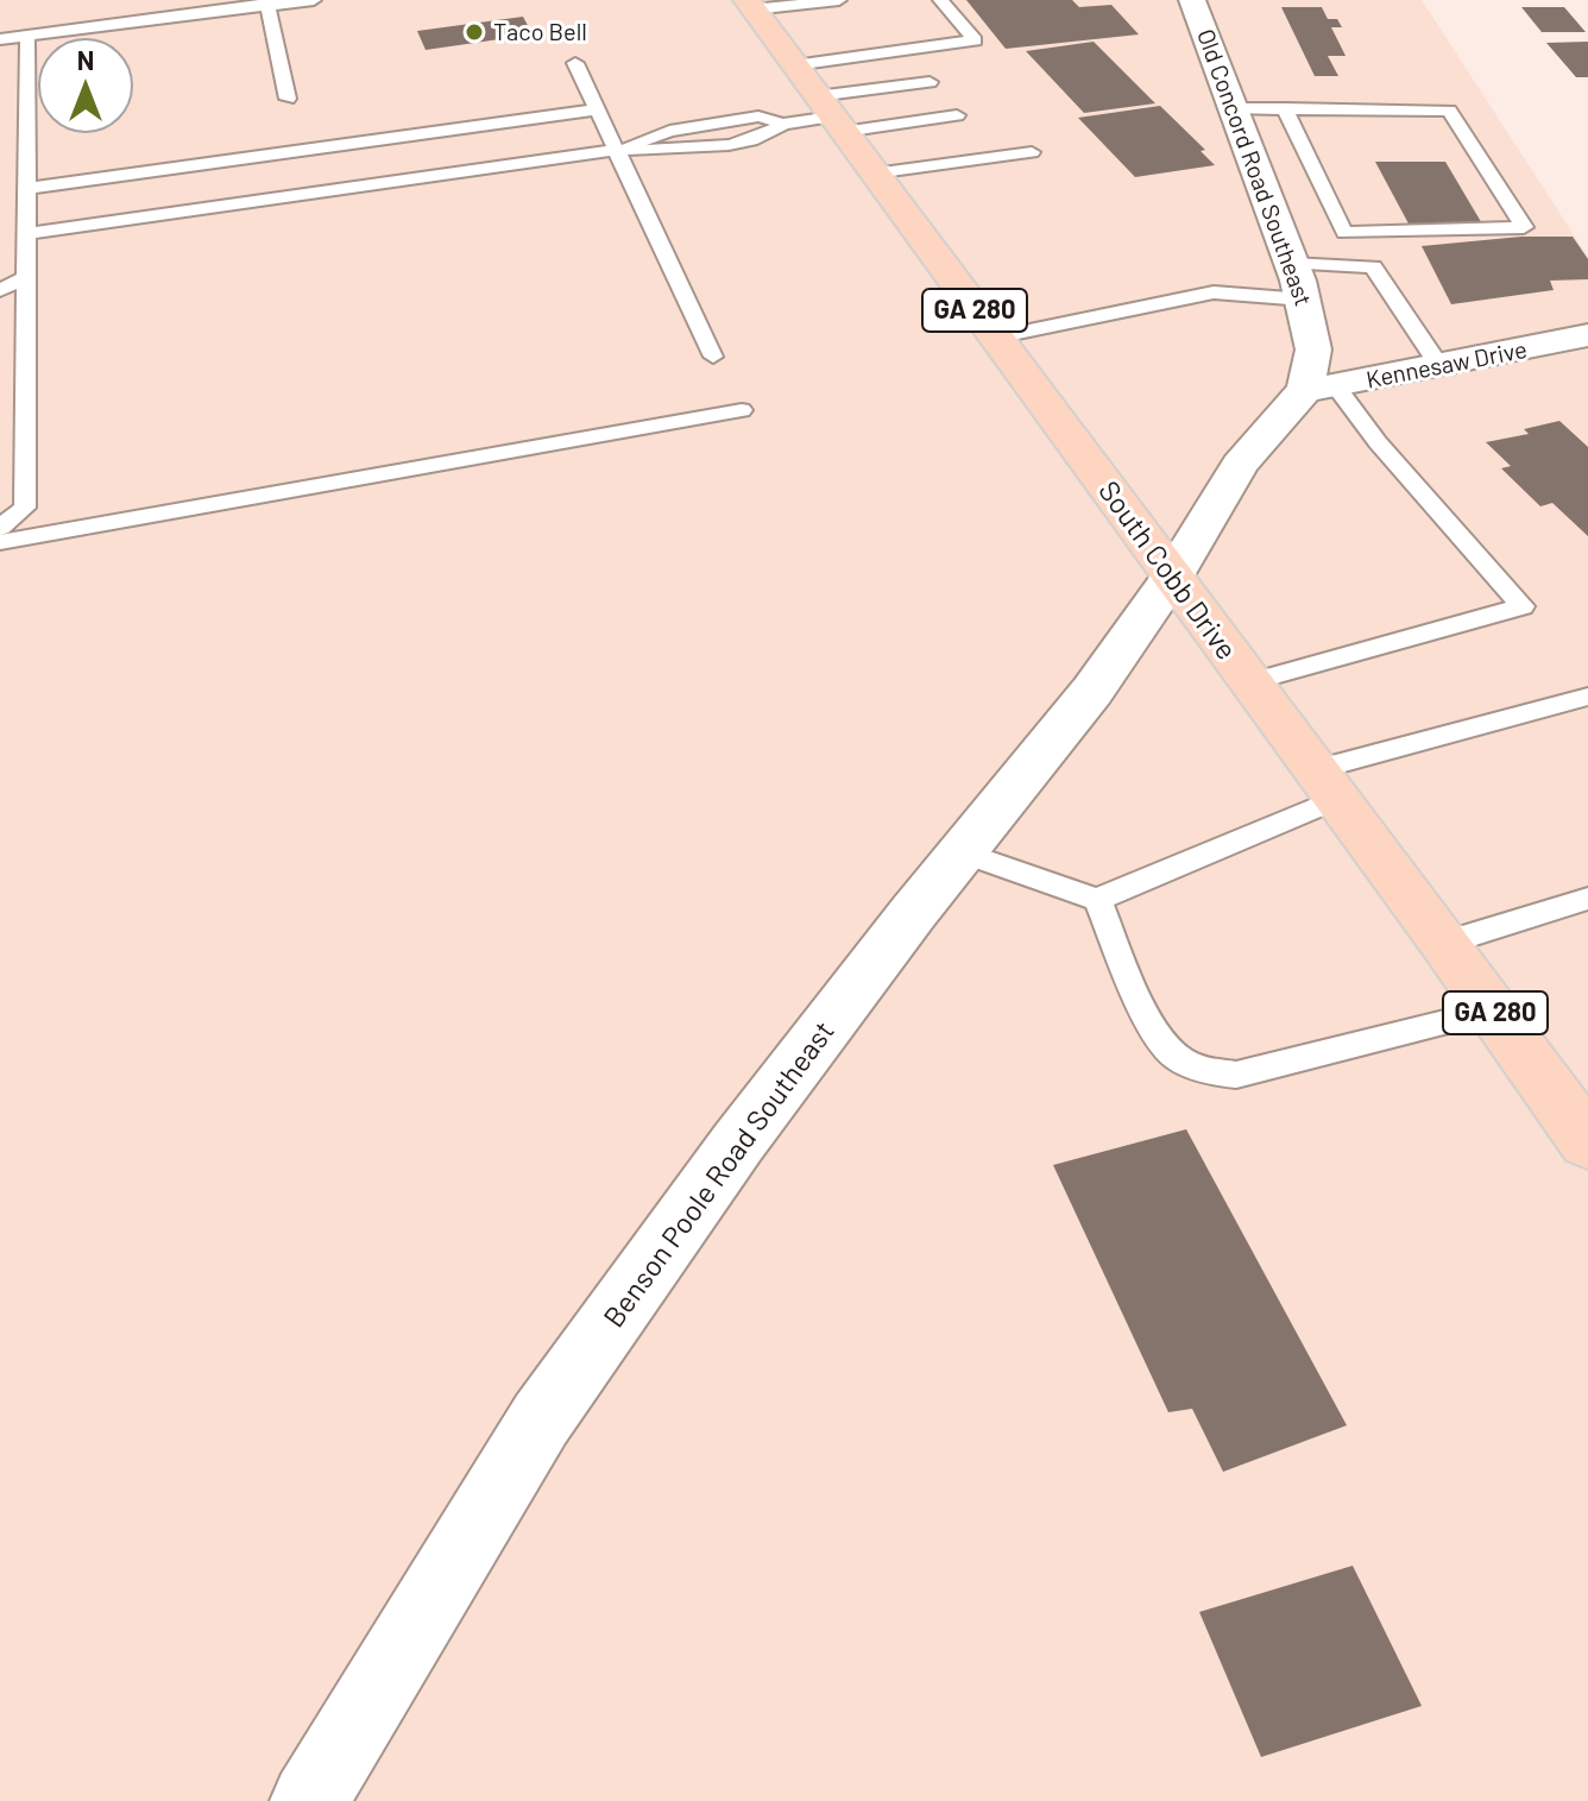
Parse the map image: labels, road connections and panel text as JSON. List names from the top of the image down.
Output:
{
  "streets": {
    "main road": ["GA 280", "South Cobb Drive"],
    "street": ["Old Concord Road Southeast", "Kennesaw Drive", "Benson Poole Road Southeast"]
  },
  "crossings": [
    ["Old Concord Road Southeast", "Kennesaw Drive"],
    ["South Cobb Drive", "Benson Poole Road Southeast"]
  ],
  "places": ["Taco Bell"],
  "north": "top"
}
